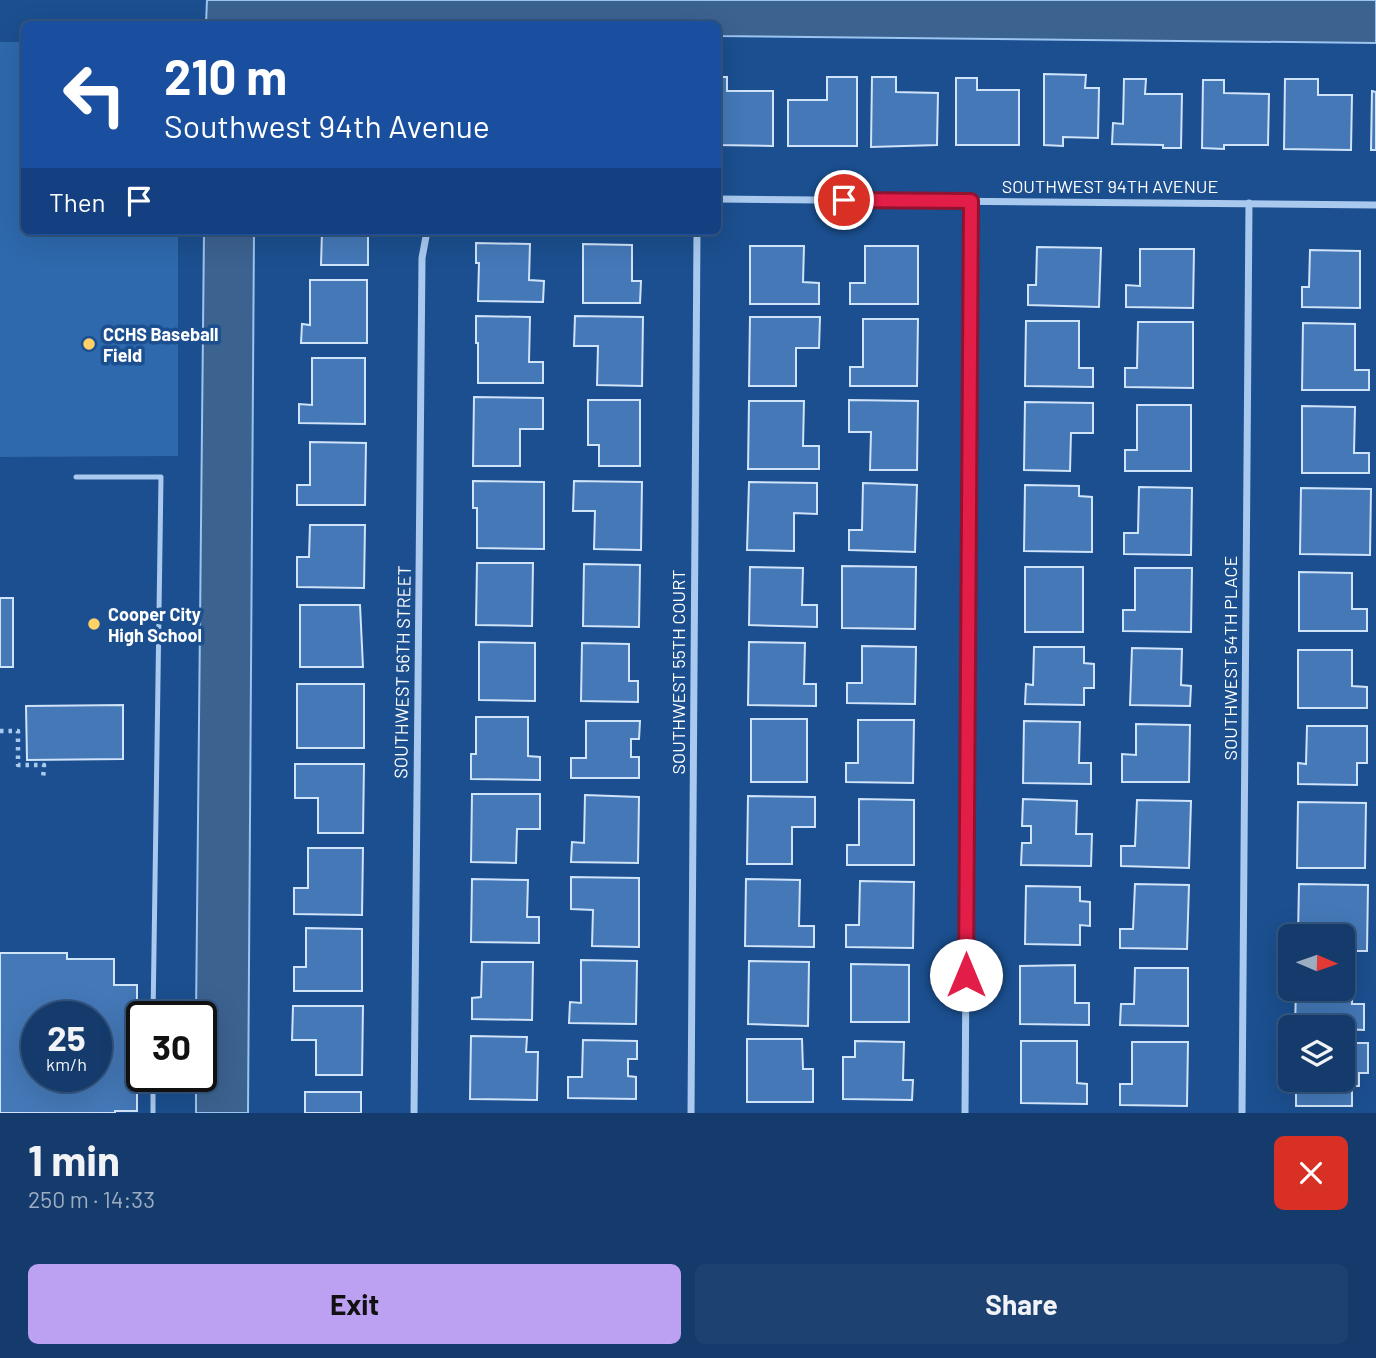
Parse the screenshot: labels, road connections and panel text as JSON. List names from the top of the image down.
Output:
{
  "streets": {
    "street": [
      "SOUTHWEST 94TH AVENUE",
      "SOUTHWEST 54TH PLACE",
      "SOUTHWEST 56TH STREET",
      "SOUTHWEST 55TH COURT"
    ]
  },
  "crossings": [
    ["SOUTHWEST 94TH AVENUE", "SOUTHWEST 54TH PLACE"]
  ],
  "places": ["CCHS Baseball Field", "Cooper City High School"],
  "north": "right",
  "page": {
    "turn": ["210 m", "Southwest 94th Avenue"],
    "then": "Then",
    "speed": "25 km/h",
    "limit": "30",
    "heading": ["1 min", "250 m · 14:33"],
    "buttons": ["Exit", "Share"]
  }
}
